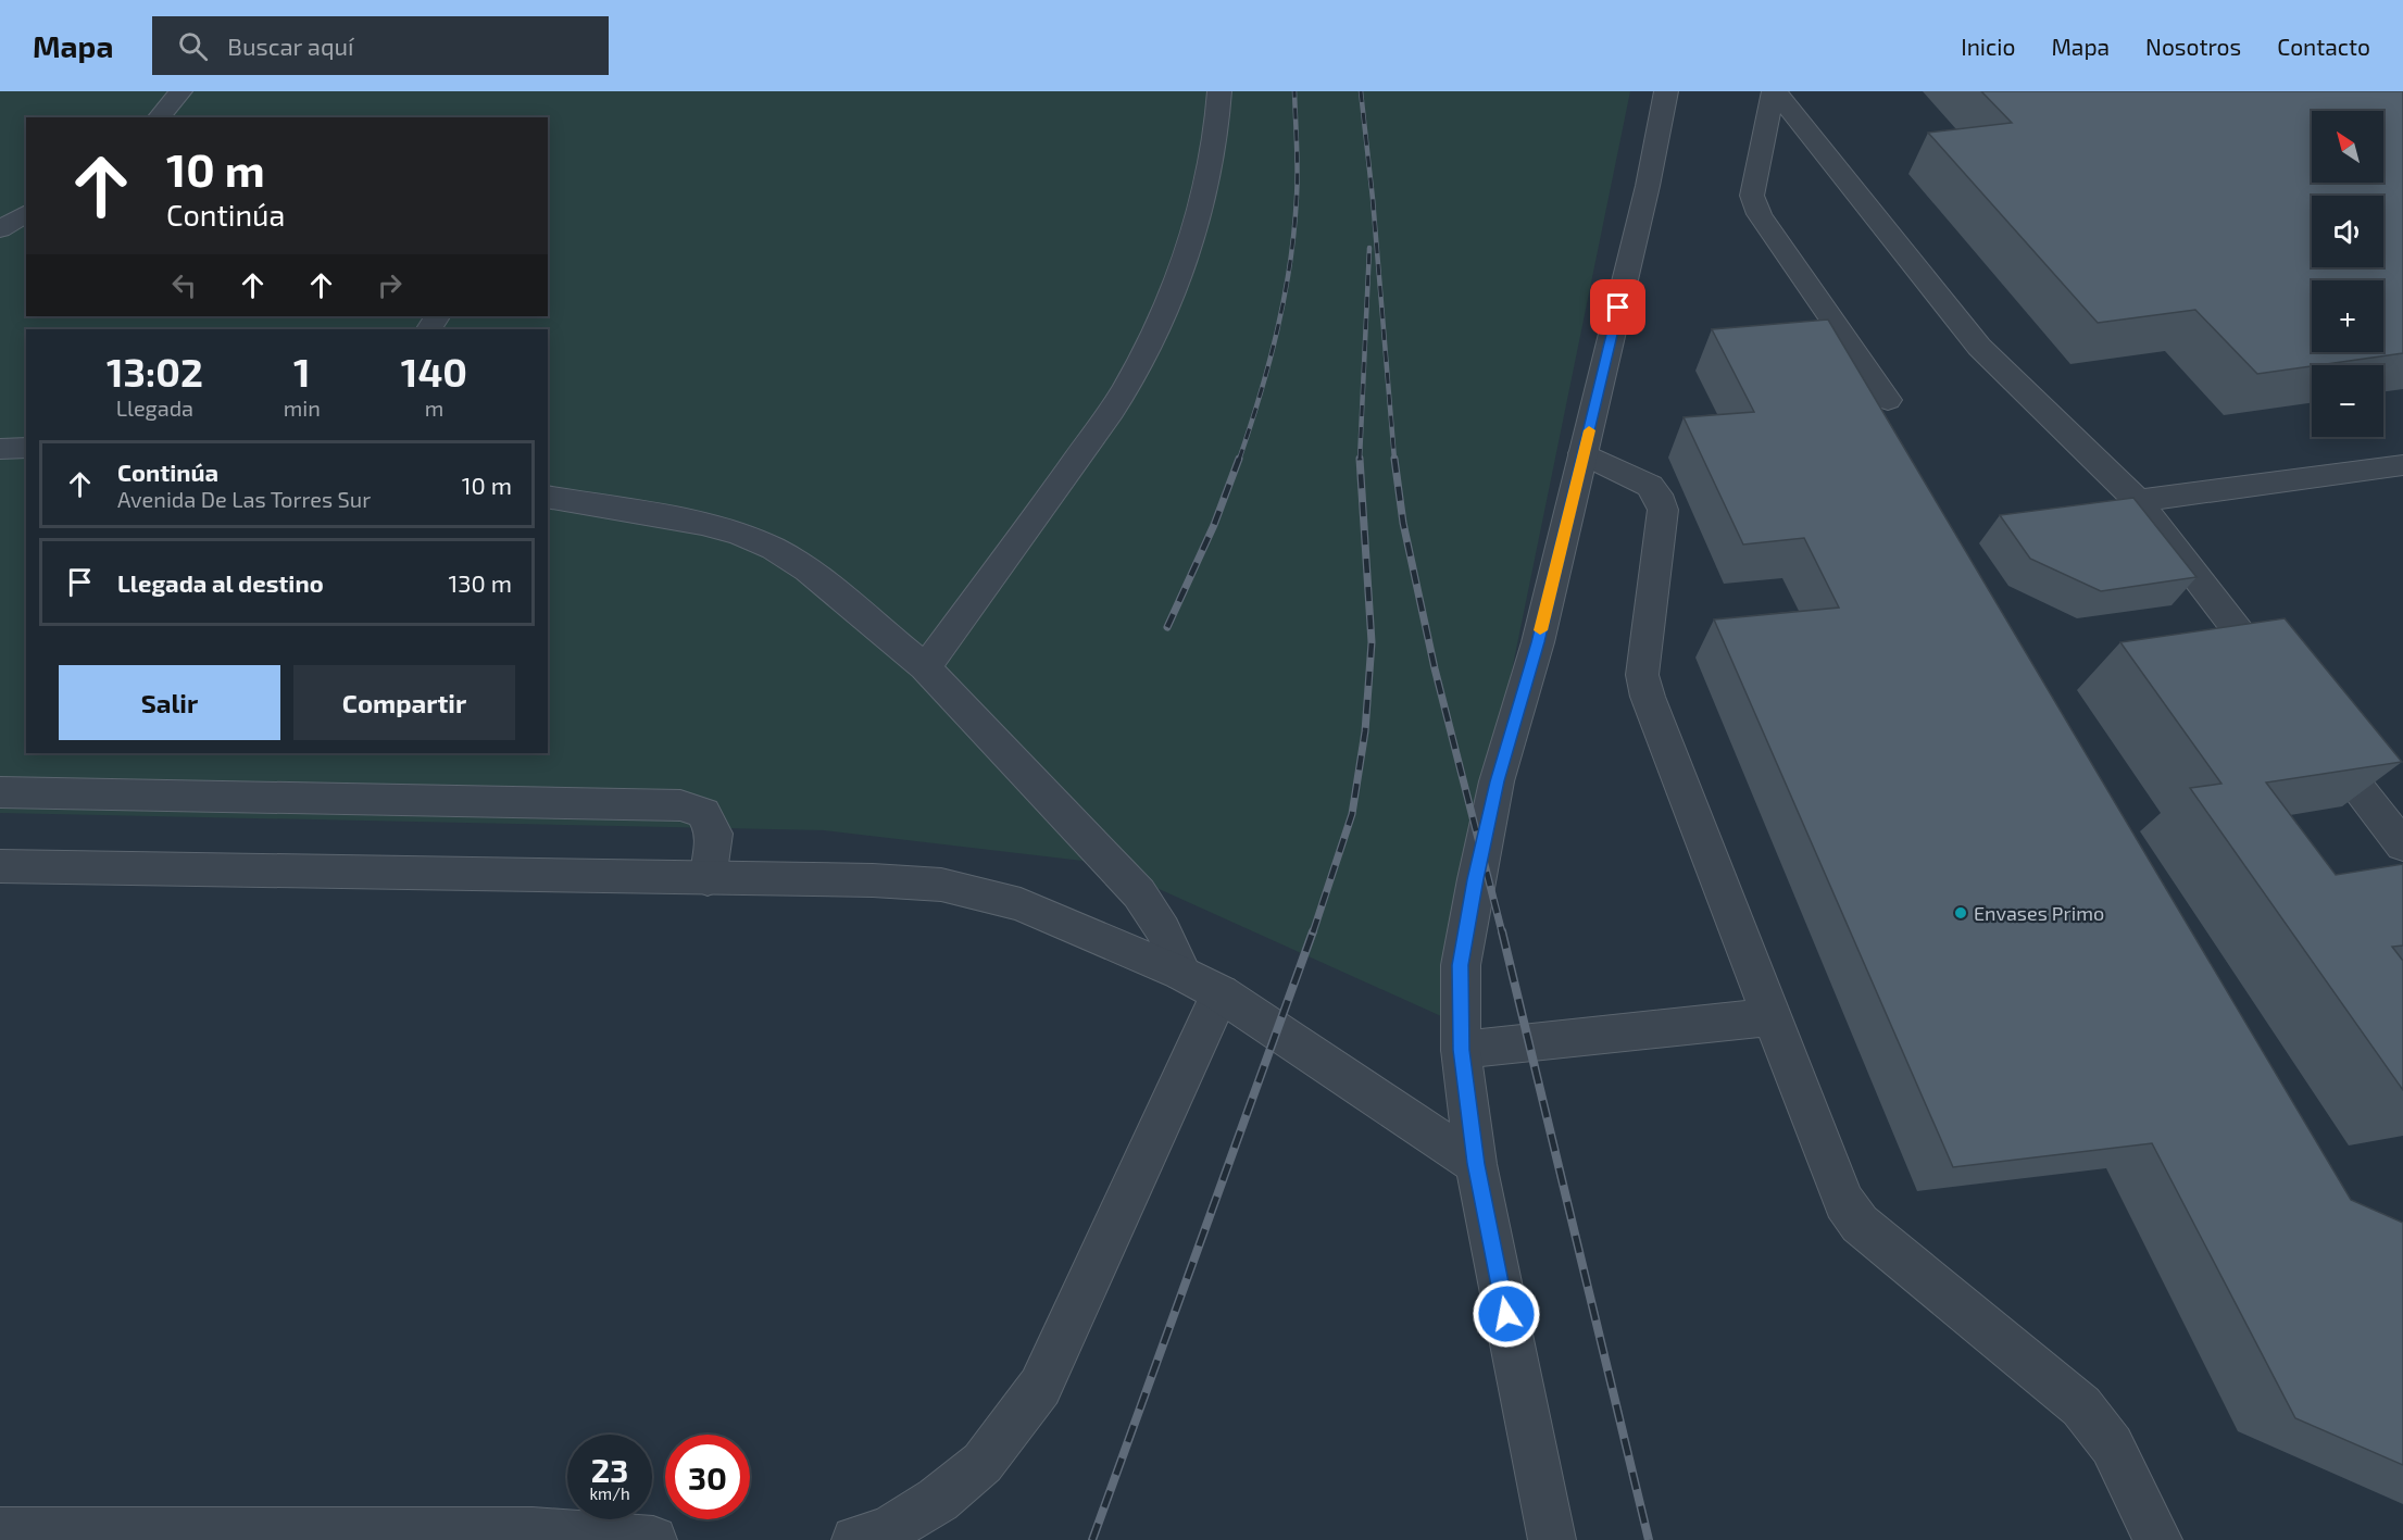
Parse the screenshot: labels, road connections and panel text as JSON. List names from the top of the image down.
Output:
{
  "places": ["Envases Primo"],
  "north": "top left",
  "page": {
    "header": "Mapa",
    "search": "Buscar aquí",
    "nav": [
      "Inicio",
      "Mapa",
      "Nosotros",
      "Contacto"
    ],
    "map_buttons": ["+", "−"],
    "turn": ["10 m", "Continúa"],
    "eta": [
      "13:02",
      "Llegada",
      "1",
      "min",
      "140",
      "m"
    ],
    "list": [
      {
        "name": "Continúa",
        "note": "Avenida De Las Torres Sur",
        "value": "10 m"
      },
      {
        "name": "Llegada al destino",
        "value": "130 m"
      }
    ],
    "buttons": ["Salir", "Compartir"],
    "speed": "23 km/h",
    "limit": "30"
  }
}
